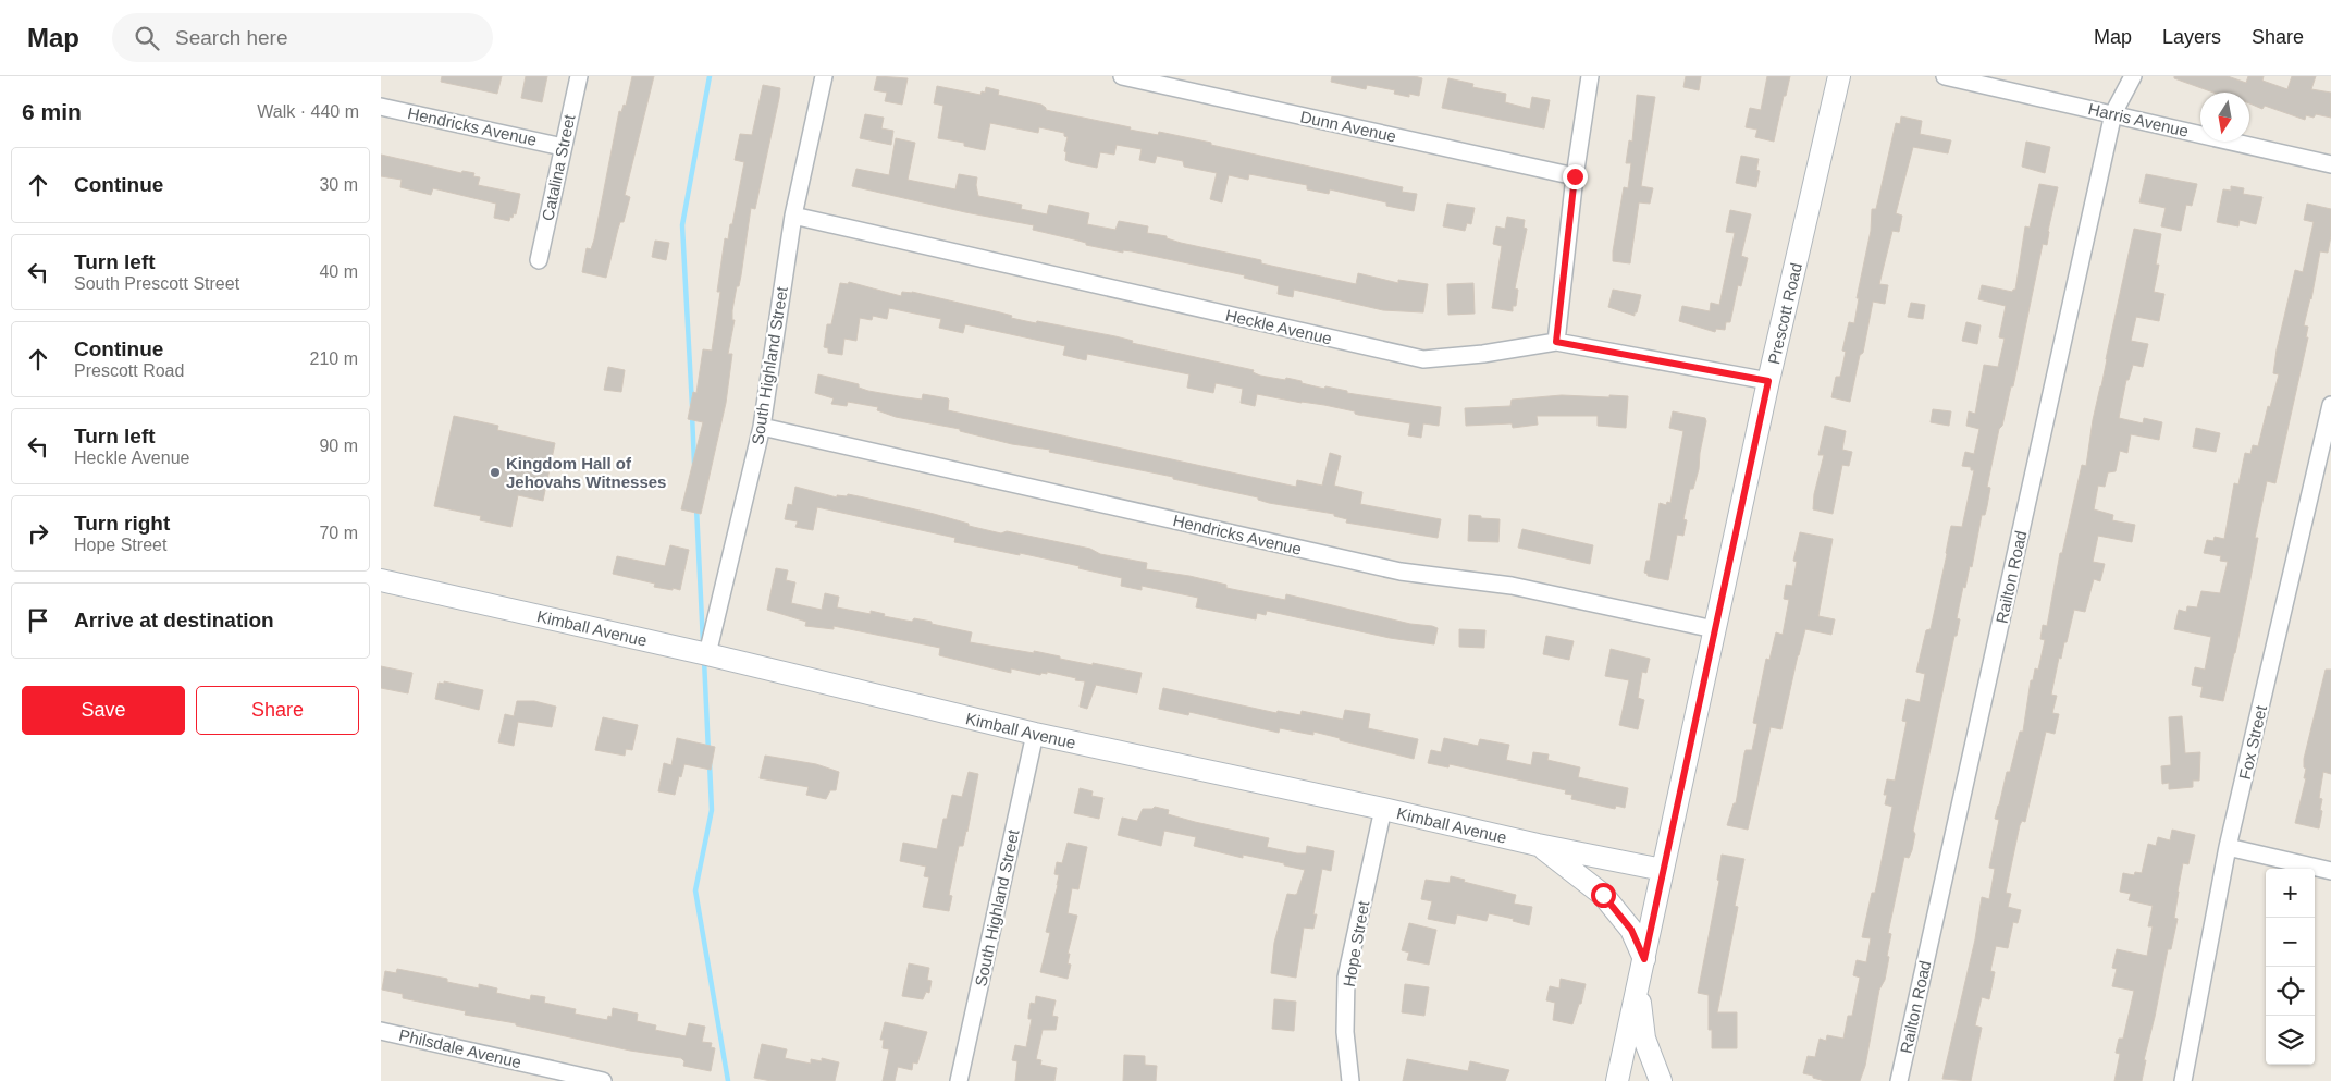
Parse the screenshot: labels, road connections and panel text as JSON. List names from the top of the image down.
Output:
{
  "streets": {
    "main road": ["Prescott Road", "Kimball Avenue"],
    "street": [
      "Harris Avenue",
      "Hendricks Avenue",
      "Dunn Avenue",
      "Catalina Street",
      "Heckle Avenue",
      "South Highland Street",
      "Railton Road",
      "Fox Street",
      "Hope Street",
      "Philsdale Avenue"
    ]
  },
  "crossings": [
    ["Harris Avenue", "Railton Road"],
    ["Hendricks Avenue", "Catalina Street"],
    ["Hendricks Avenue", "Prescott Road"],
    ["Hendricks Avenue", "South Highland Street"],
    ["Prescott Road", "Heckle Avenue"],
    ["Prescott Road", "Kimball Avenue"],
    ["Heckle Avenue", "South Highland Street"],
    ["South Highland Street", "Kimball Avenue"],
    ["Kimball Avenue", "Hope Street"]
  ],
  "places": ["Kingdom Hall of Jehovahs Witnesses"],
  "north": "bottom",
  "page": {
    "header": "Map",
    "search": "Search here",
    "nav": ["Map", "Layers", "Share"],
    "heading": ["6 min", "Walk · 440 m"],
    "list": [
      ["Continue", "30 m"],
      ["Turn left", "South Prescott Street", "40 m"],
      ["Continue", "Prescott Road", "210 m"],
      ["Turn left", "Heckle Avenue", "90 m"],
      ["Turn right", "Hope Street", "70 m"],
      "Arrive at destination"
    ],
    "buttons": ["Save", "Share"],
    "map_buttons": ["+", "−"]
  }
}
